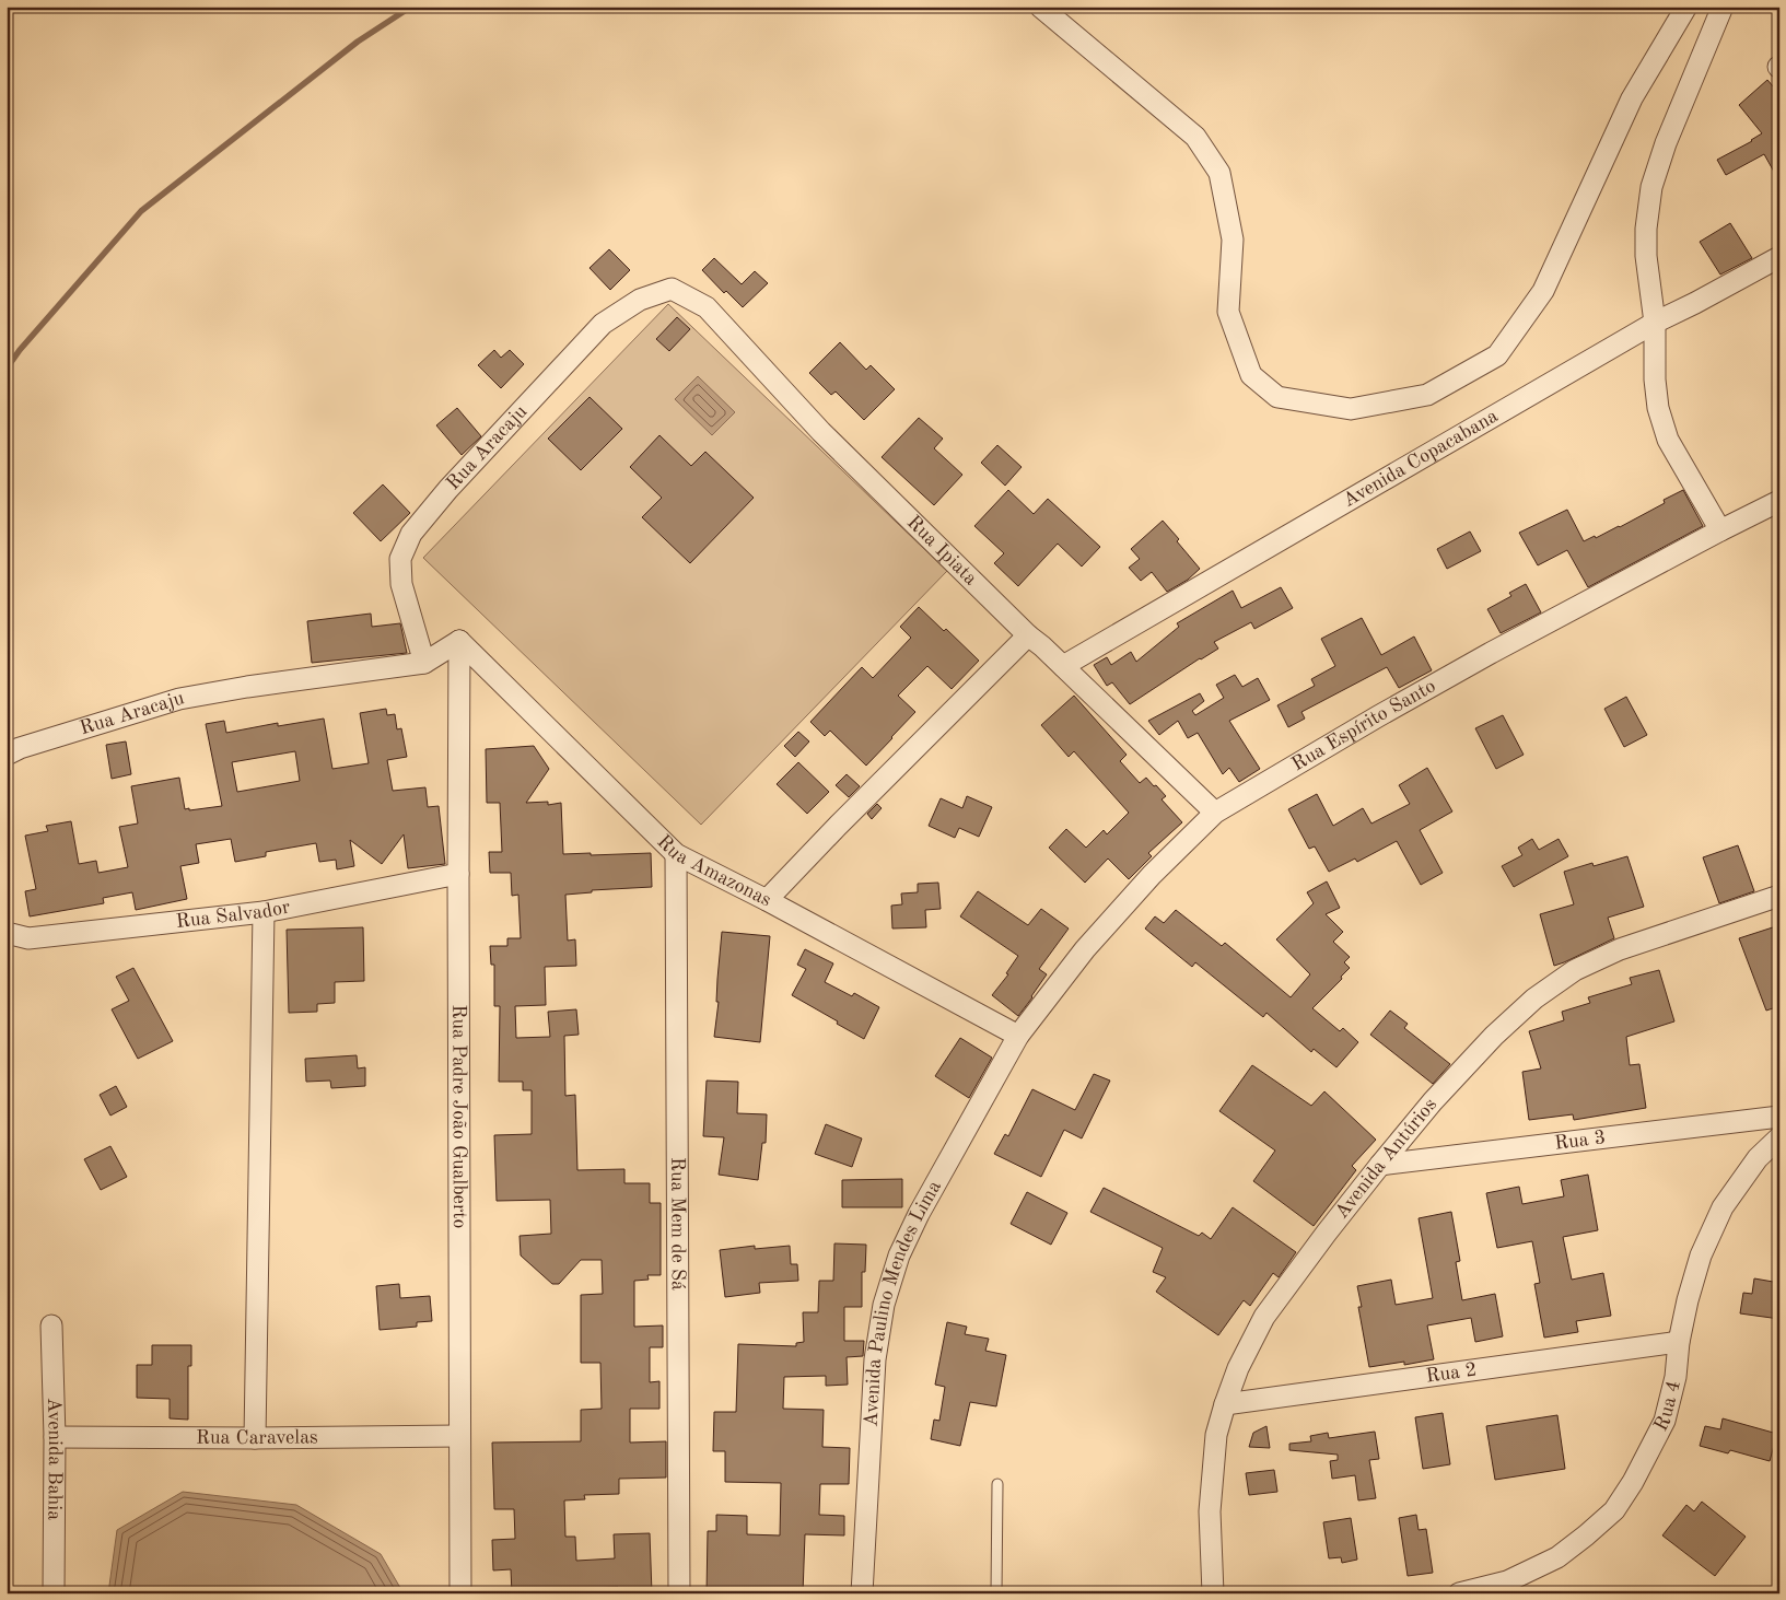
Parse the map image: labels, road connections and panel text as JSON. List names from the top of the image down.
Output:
{
  "streets": {
    "street": [
      "Rua Aracaju",
      "Avenida Copacabana",
      "Rua Ipiata",
      "Rua Espírito Santo",
      "Rua Amazonas",
      "Rua Salvador",
      "Rua Padre João Gualberto",
      "Rua 3",
      "Avenida Antúrios",
      "Rua Mem de Sá",
      "Avenida Paulino Mendes Lima",
      "Rua 2",
      "Rua 4",
      "Rua Caravelas",
      "Avenida Bahia"
    ]
  },
  "crossings": [
    ["Rua Aracaju", "Rua Ipiata"],
    ["Rua Aracaju", "Rua Amazonas"],
    ["Rua Aracaju", "Rua Padre João Gualberto"],
    ["Avenida Copacabana", "Rua Ipiata"],
    ["Rua Ipiata", "Rua Espírito Santo"],
    ["Rua Espírito Santo", "Rua Amazonas"],
    ["Rua Espírito Santo", "Avenida Paulino Mendes Lima"],
    ["Rua Amazonas", "Rua Padre João Gualberto"],
    ["Rua Amazonas", "Rua Mem de Sá"],
    ["Rua Amazonas", "Avenida Paulino Mendes Lima"],
    ["Rua Salvador", "Rua Padre João Gualberto"],
    ["Rua Padre João Gualberto", "Rua Caravelas"],
    ["Rua 3", "Avenida Antúrios"],
    ["Avenida Antúrios", "Rua 2"],
    ["Rua 2", "Rua 4"],
    ["Rua Caravelas", "Avenida Bahia"]
  ]
}
